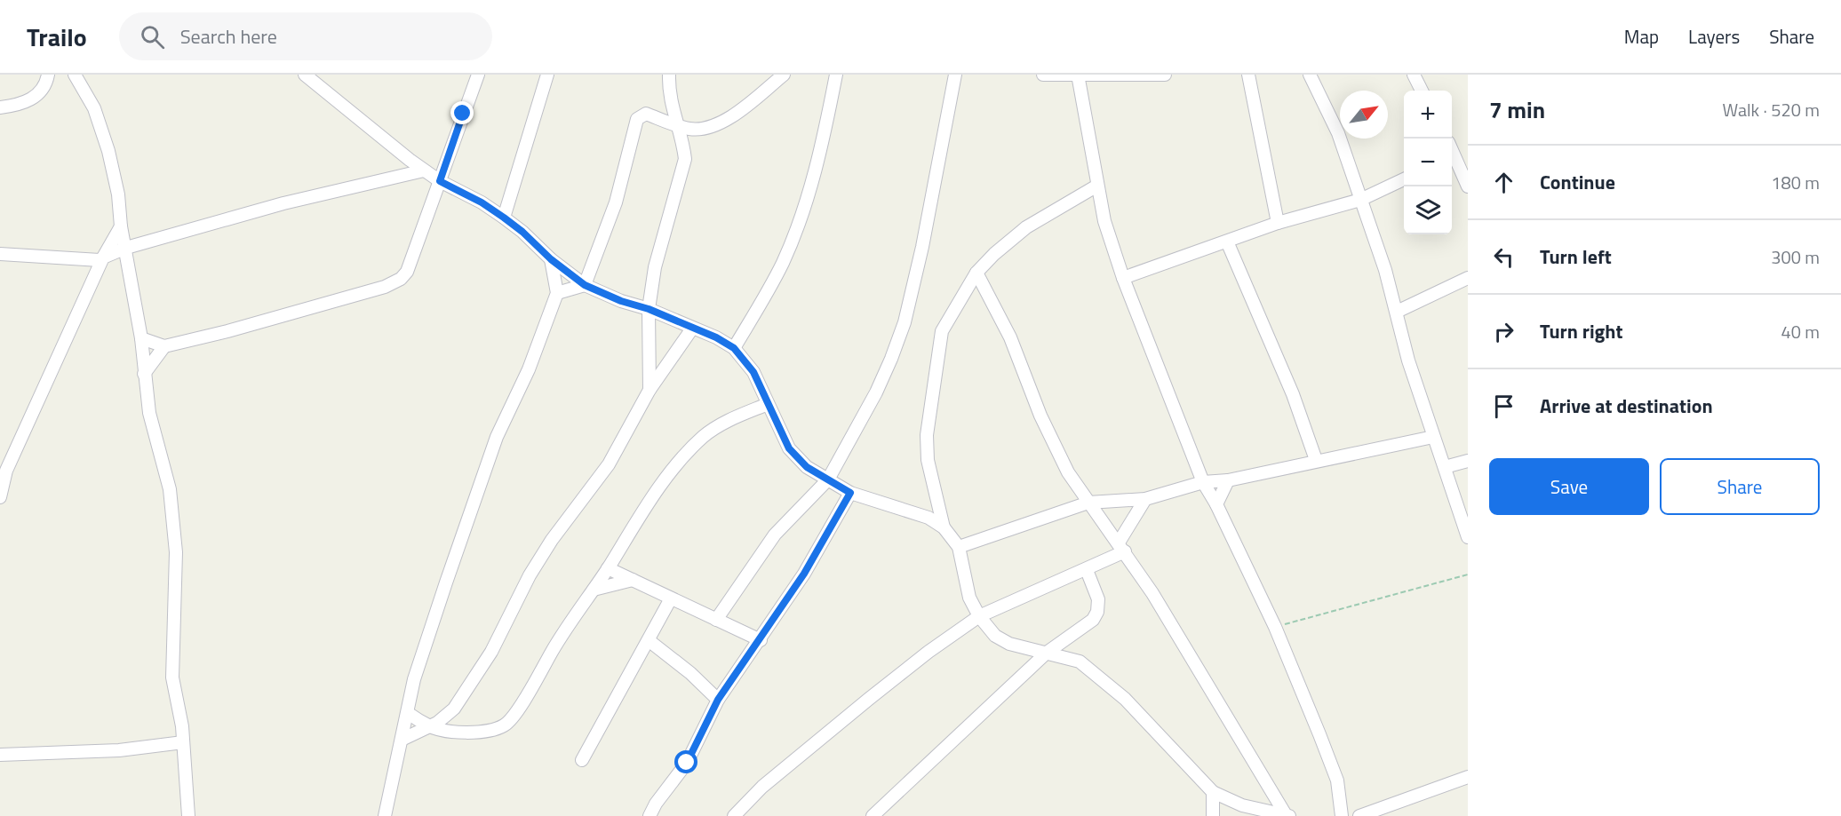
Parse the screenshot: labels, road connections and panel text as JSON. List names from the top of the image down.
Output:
{
  "north": "top right",
  "page": {
    "header": "Trailo",
    "search": "Search here",
    "nav": ["Map", "Layers", "Share"],
    "heading": ["7 min", "Walk · 520 m"],
    "map_buttons": ["+", "−"],
    "list": [
      ["Continue", "180 m"],
      ["Turn left", "300 m"],
      ["Turn right", "40 m"],
      "Arrive at destination"
    ],
    "buttons": ["Save", "Share"]
  }
}
